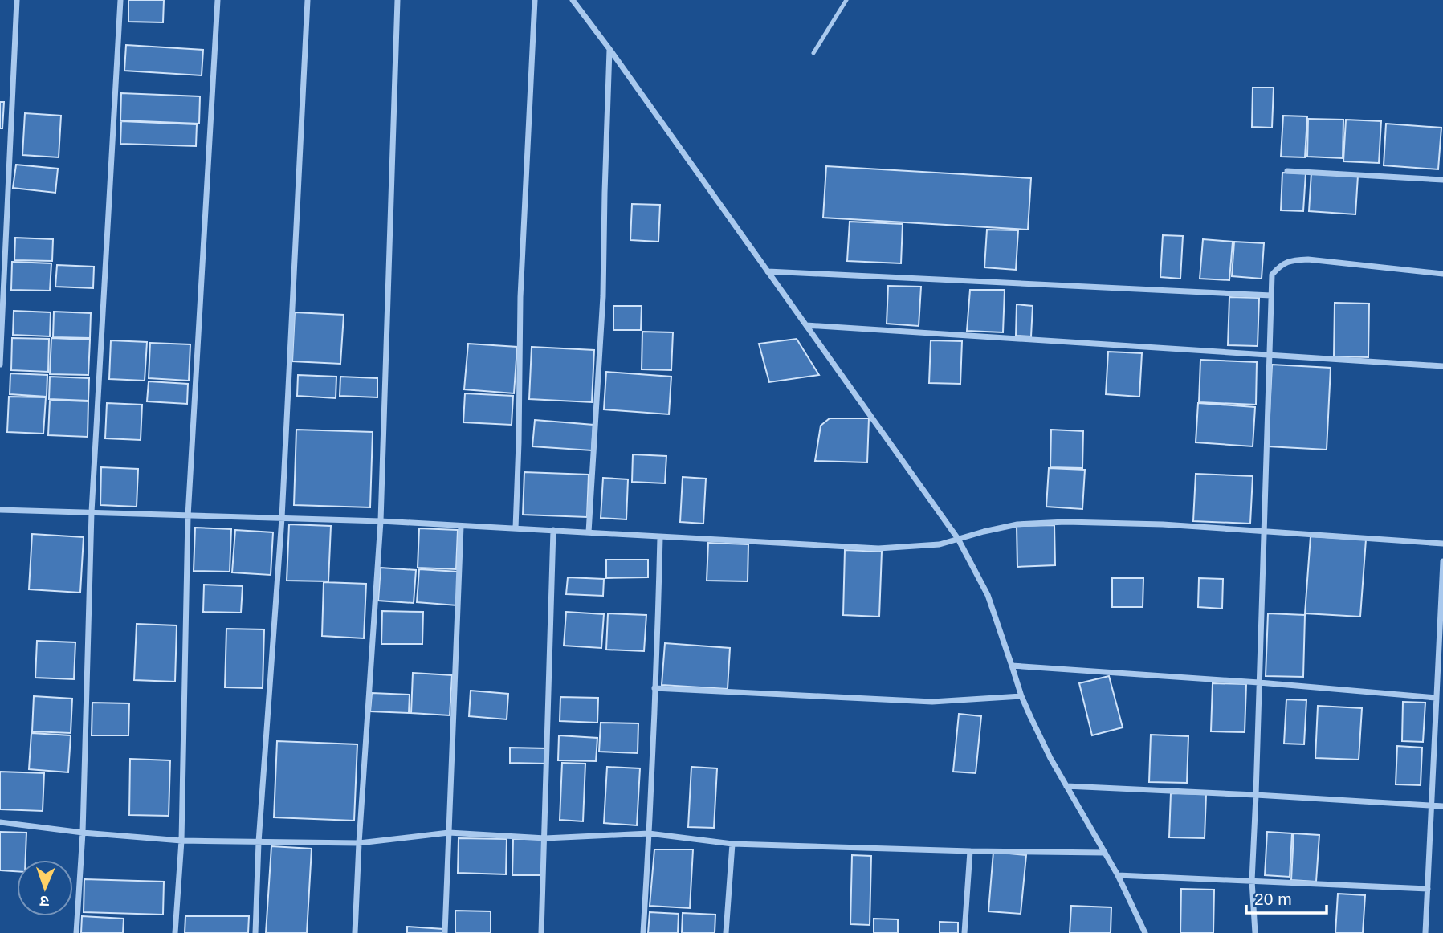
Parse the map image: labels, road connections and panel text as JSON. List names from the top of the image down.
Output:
{
  "scale_bar": "20 m",
  "north": "bottom"
}
